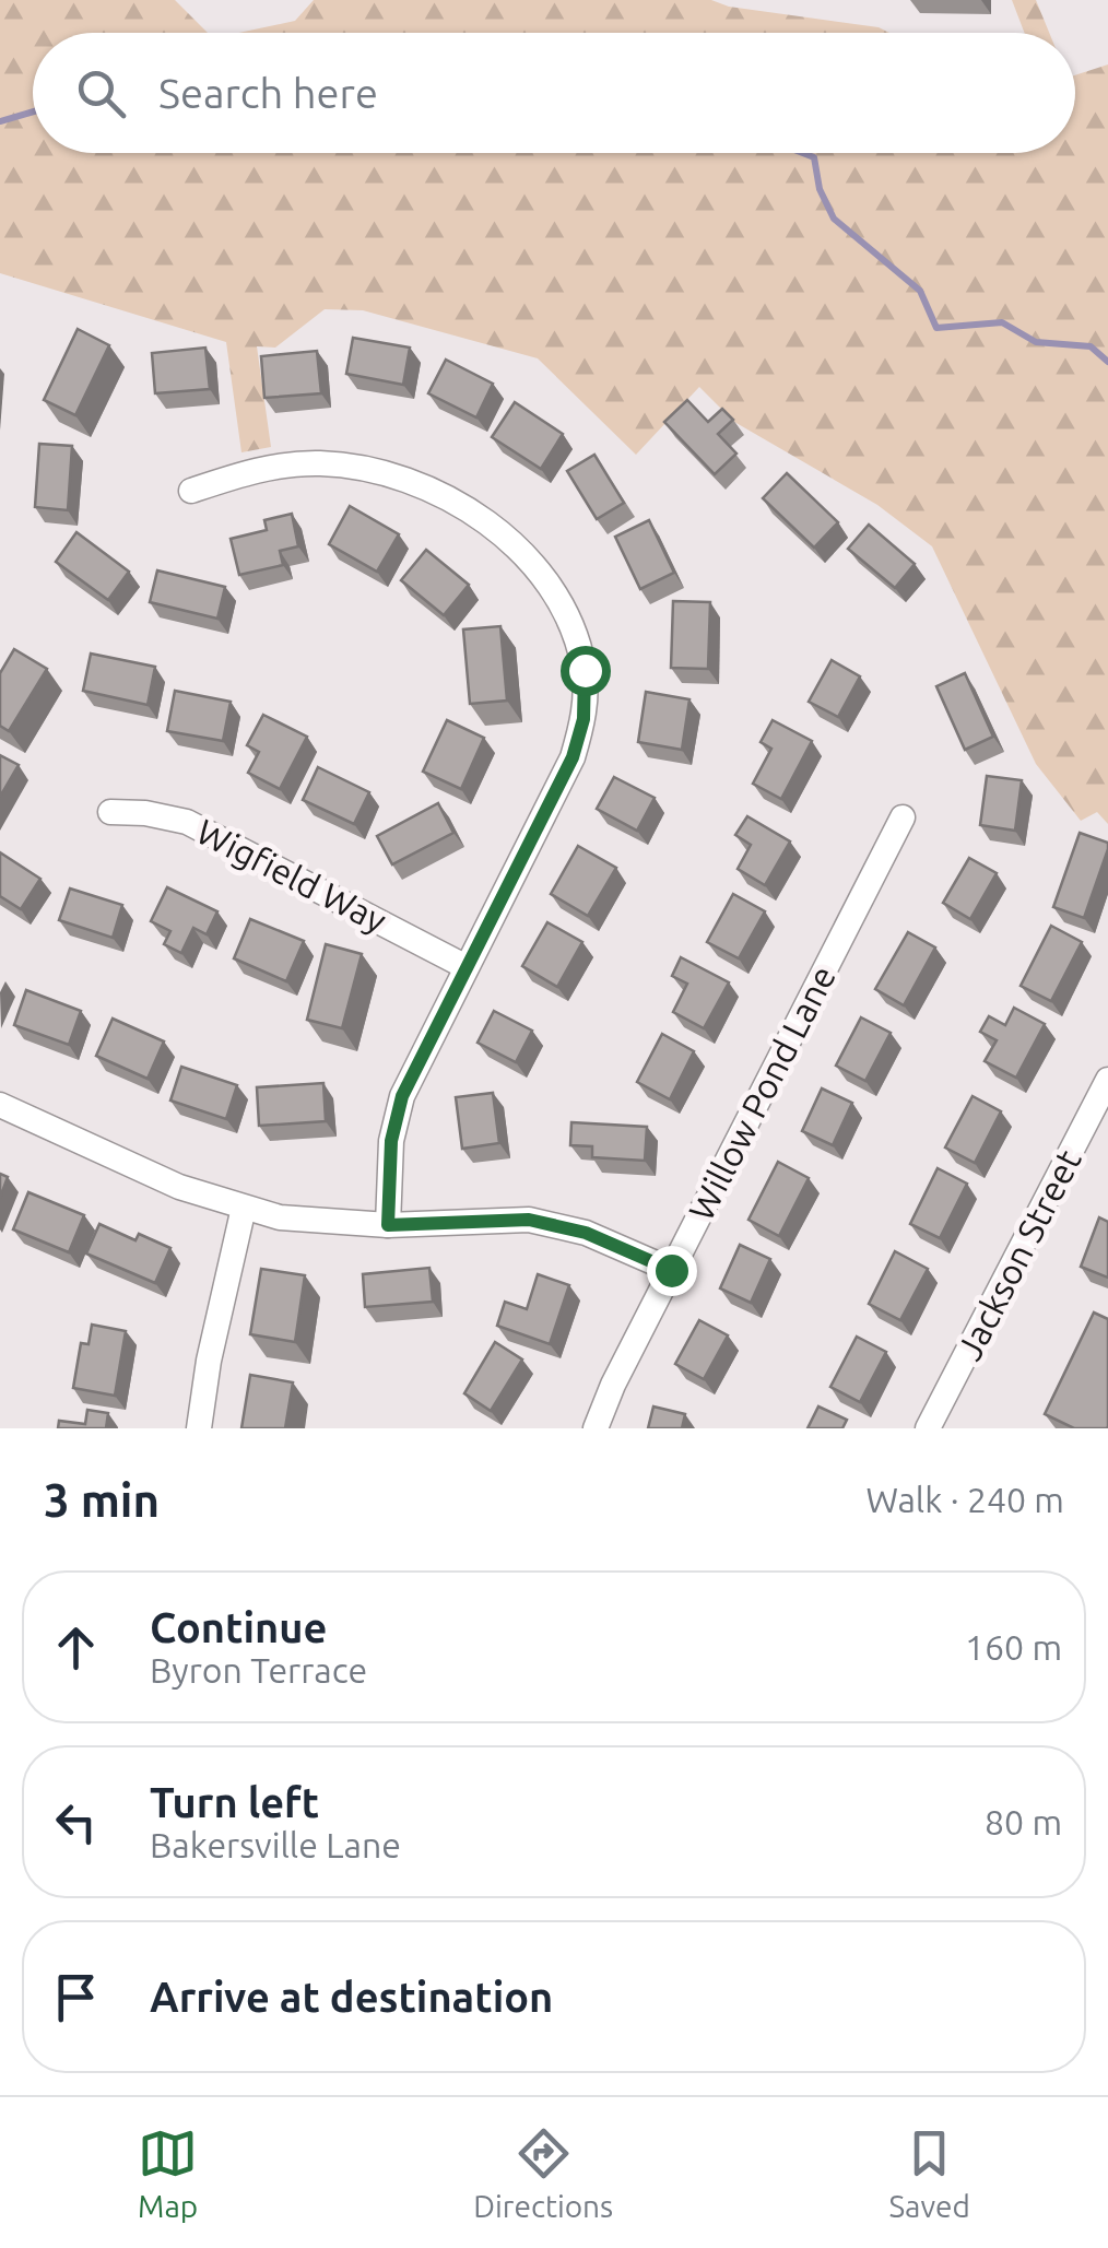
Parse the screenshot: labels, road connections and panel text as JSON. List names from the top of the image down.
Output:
{
  "streets": {
    "street": ["Wigfield Way", "Willow Pond Lane", "Jackson Street"]
  },
  "page": {
    "search": "Search here",
    "heading": ["3 min", "Walk · 240 m"],
    "list": [
      ["Continue", "Byron Terrace", "160 m"],
      ["Turn left", "Bakersville Lane", "80 m"],
      "Arrive at destination"
    ],
    "nav": ["Map", "Directions", "Saved"]
  }
}
